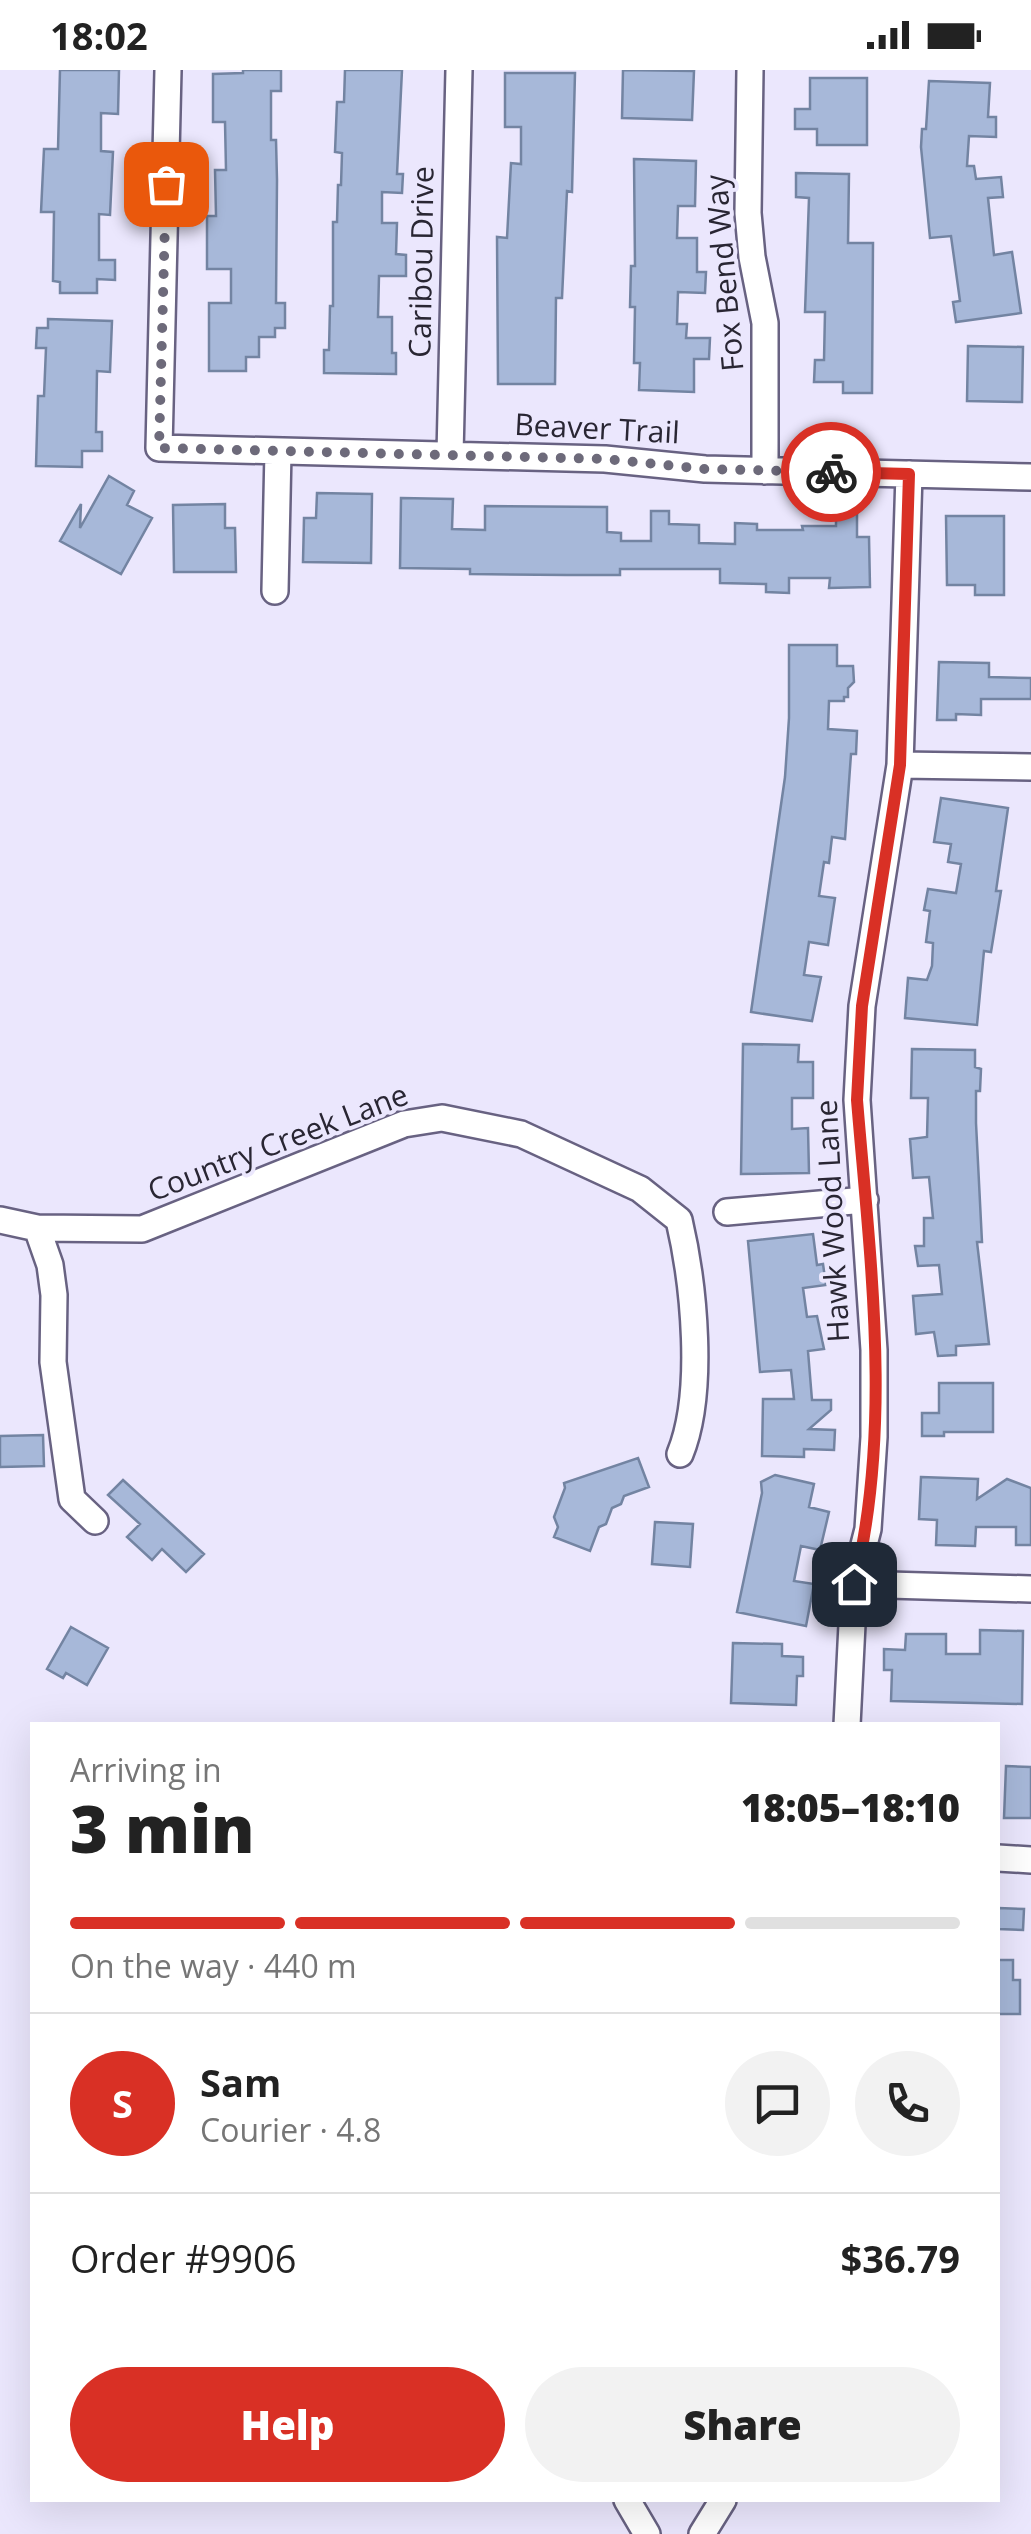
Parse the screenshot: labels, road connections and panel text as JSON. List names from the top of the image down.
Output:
{
  "streets": {
    "street": [
      "Caribou Drive",
      "Fox Bend Way",
      "Beaver Trail",
      "Country Creek Lane",
      "Hawk Wood Lane"
    ]
  },
  "crossings": [
    ["Caribou Drive", "Beaver Trail"],
    ["Fox Bend Way", "Beaver Trail"],
    ["Beaver Trail", "Hawk Wood Lane"]
  ],
  "page": {
    "status": "18:02",
    "heading": ["3 min", "Arriving in", "18:05–18:10"],
    "panel": [
      "Sam",
      "Courier · 4.8",
      "Order #9906",
      "$36.79"
    ],
    "bar": "On the way · 440 m",
    "round": "S",
    "buttons": ["Help", "Share"]
  }
}
